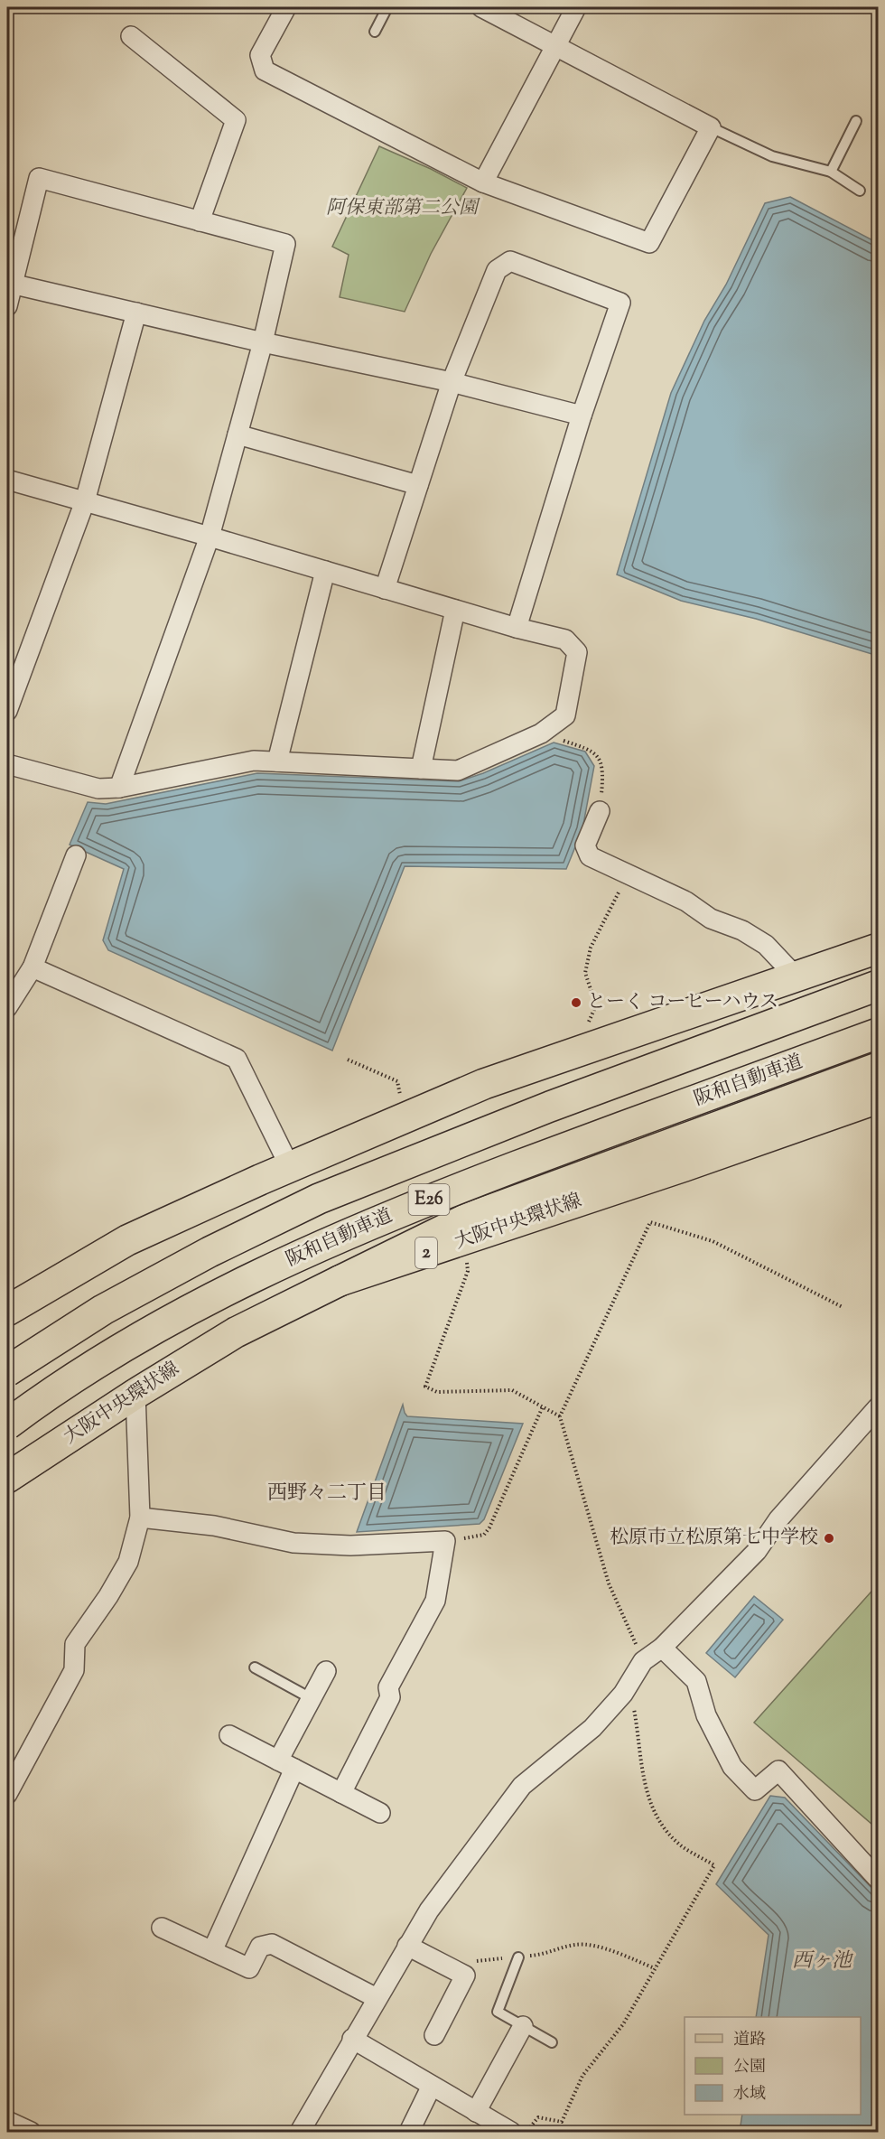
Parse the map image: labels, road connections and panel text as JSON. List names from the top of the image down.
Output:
{
  "streets": {
    "main road": [
      "阪和自動車道",
      "E26",
      "大阪中央環状線",
      "2"
    ]
  },
  "districts": ["西野々二丁目"],
  "water": ["西ヶ池"],
  "parks": ["阿保東部第二公園"],
  "places": ["とーく コーヒーハウス", "松原市立松原第七中学校"],
  "legend": ["道路", "公園", "水域"]
}
